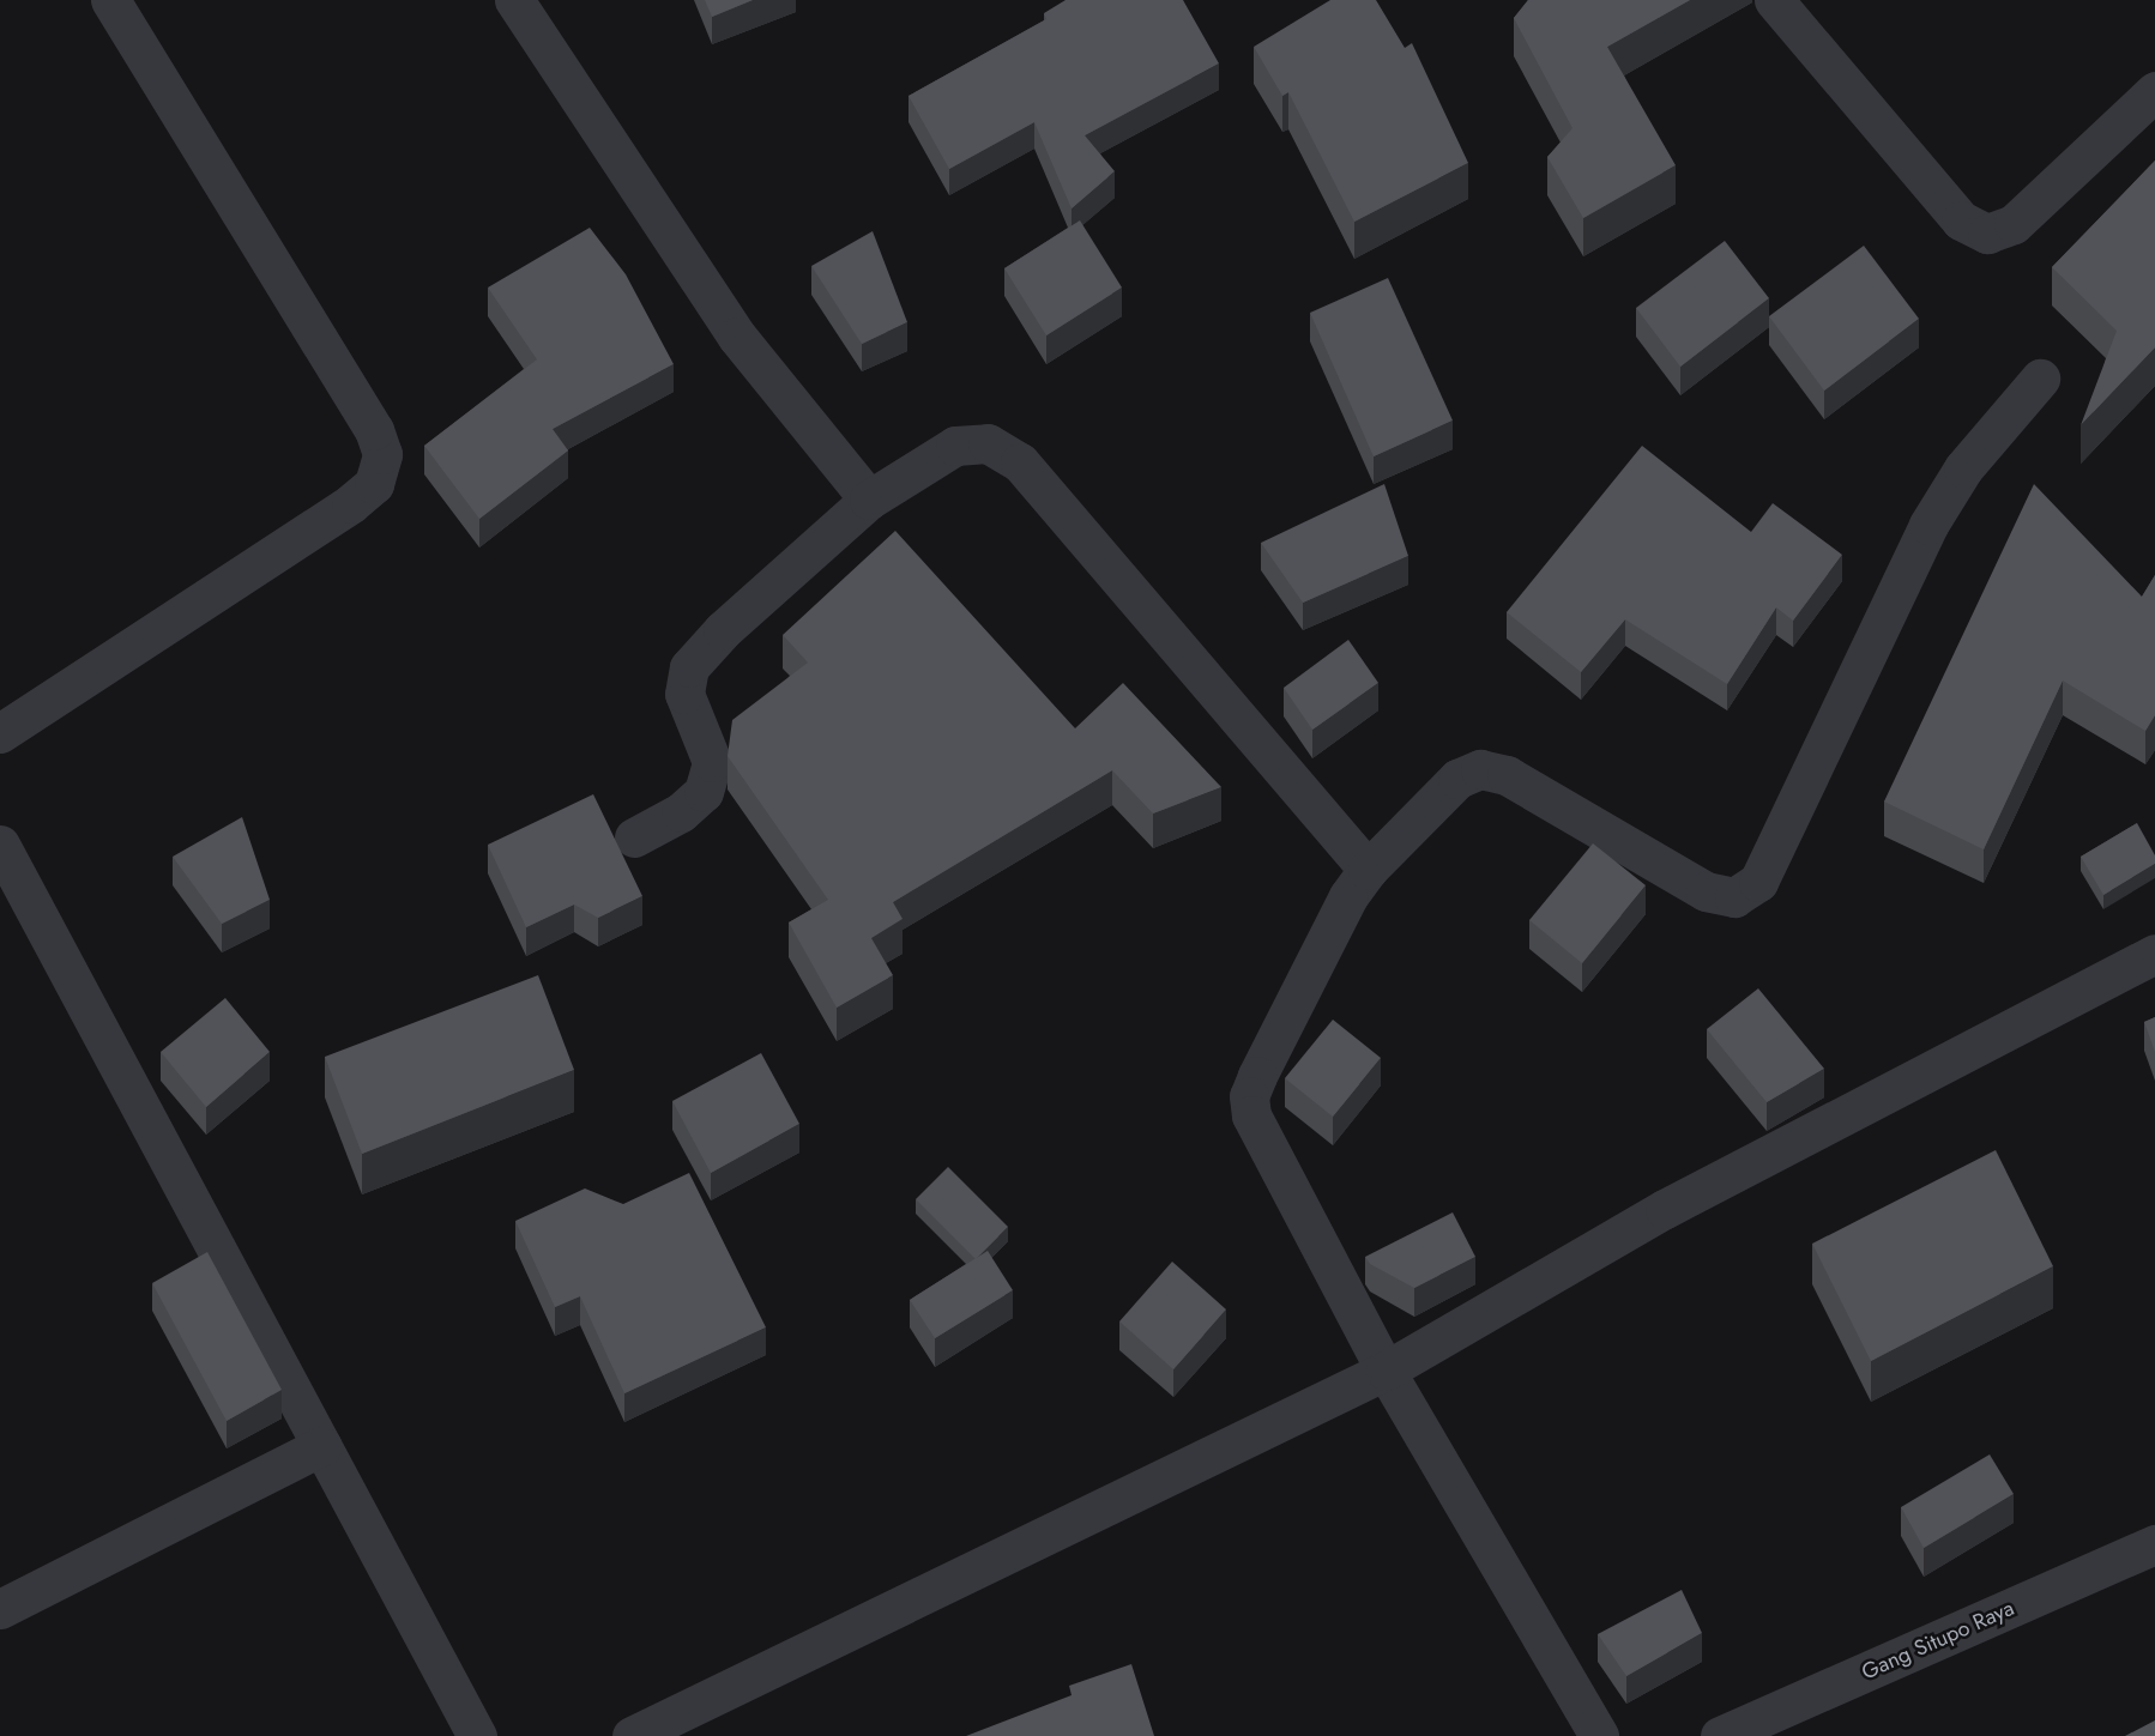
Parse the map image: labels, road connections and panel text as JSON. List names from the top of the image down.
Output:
{
  "streets": {
    "street": ["Gang Situpo Raya"]
  }
}
